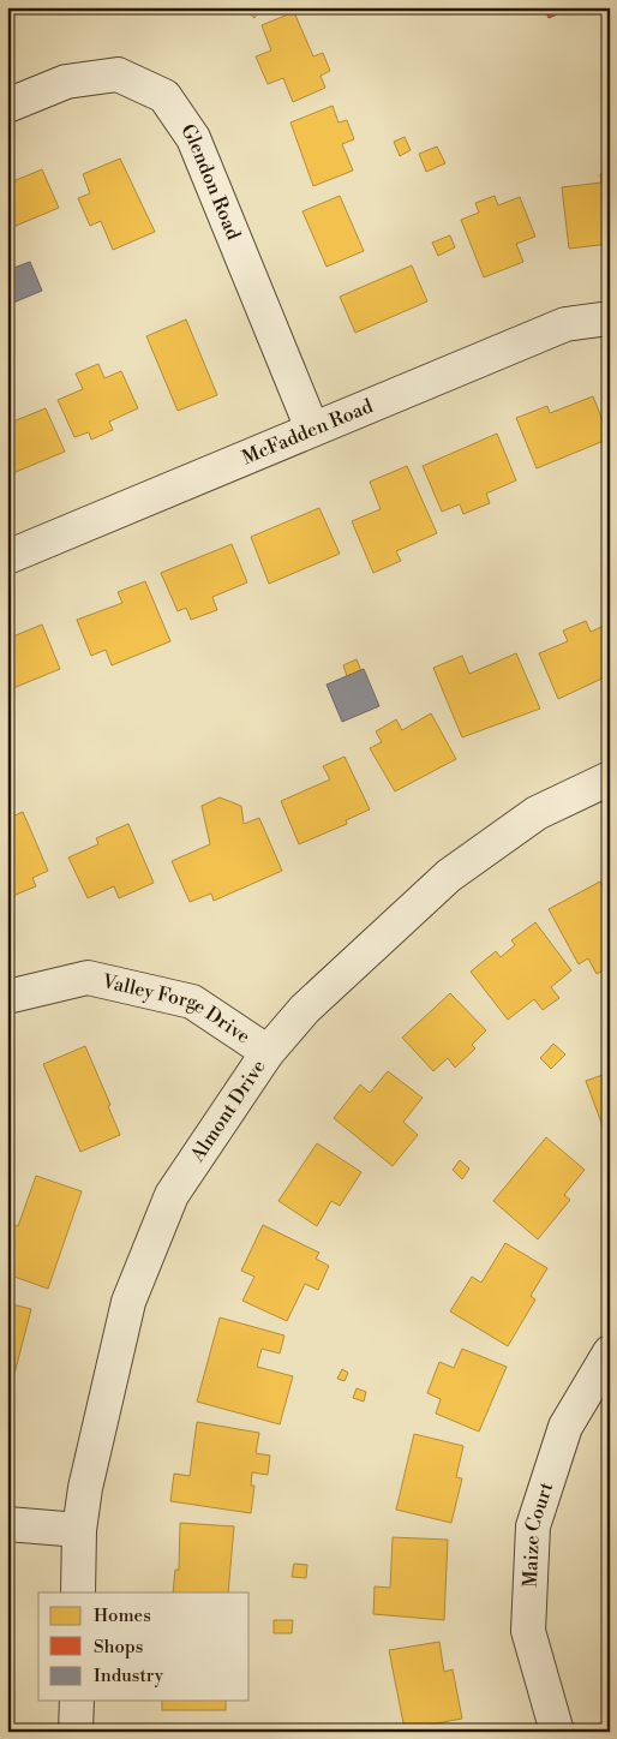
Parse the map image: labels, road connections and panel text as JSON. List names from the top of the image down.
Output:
{
  "streets": {
    "street": [
      "Glendon Road",
      "McFadden Road",
      "Valley Forge Drive",
      "Almont Drive",
      "Maize Court"
    ]
  },
  "crossings": [
    ["Glendon Road", "McFadden Road"],
    ["Valley Forge Drive", "Almont Drive"]
  ],
  "legend": ["Homes", "Shops", "Industry"]
}
